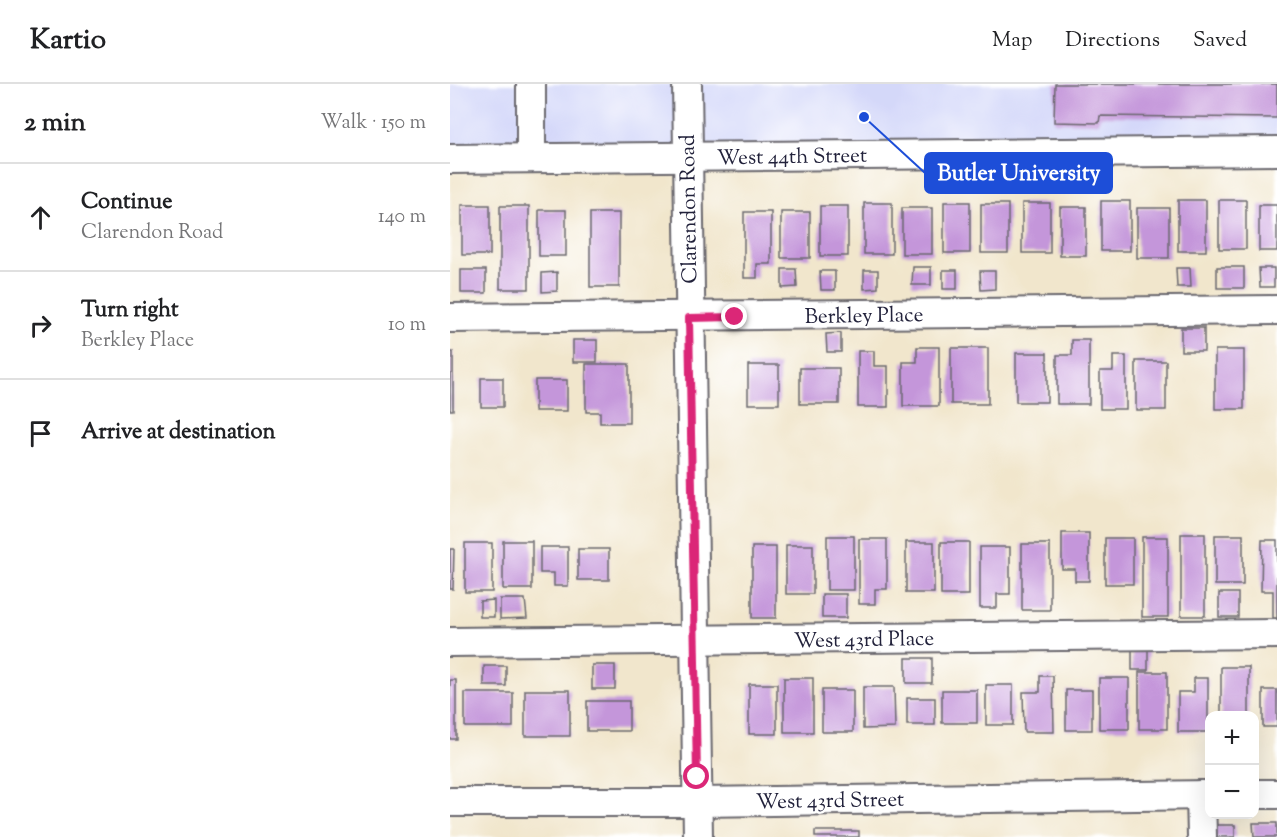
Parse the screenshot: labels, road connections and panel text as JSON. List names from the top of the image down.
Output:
{
  "streets": {
    "street": [
      "West 44th Street",
      "Clarendon Road",
      "Berkley Place",
      "West 43rd Place",
      "West 43rd Street"
    ]
  },
  "crossings": [
    ["West 44th Street", "Clarendon Road"],
    ["Clarendon Road", "Berkley Place"],
    ["Clarendon Road", "West 43rd Place"],
    ["Clarendon Road", "West 43rd Street"]
  ],
  "places": ["Butler University"],
  "page": {
    "header": "Kartio",
    "nav": ["Map", "Directions", "Saved"],
    "heading": ["2 min", "Walk · 150 m"],
    "list": [
      ["Continue", "Clarendon Road", "140 m"],
      ["Turn right", "Berkley Place", "10 m"],
      "Arrive at destination"
    ],
    "map_buttons": ["+", "−"]
  }
}
